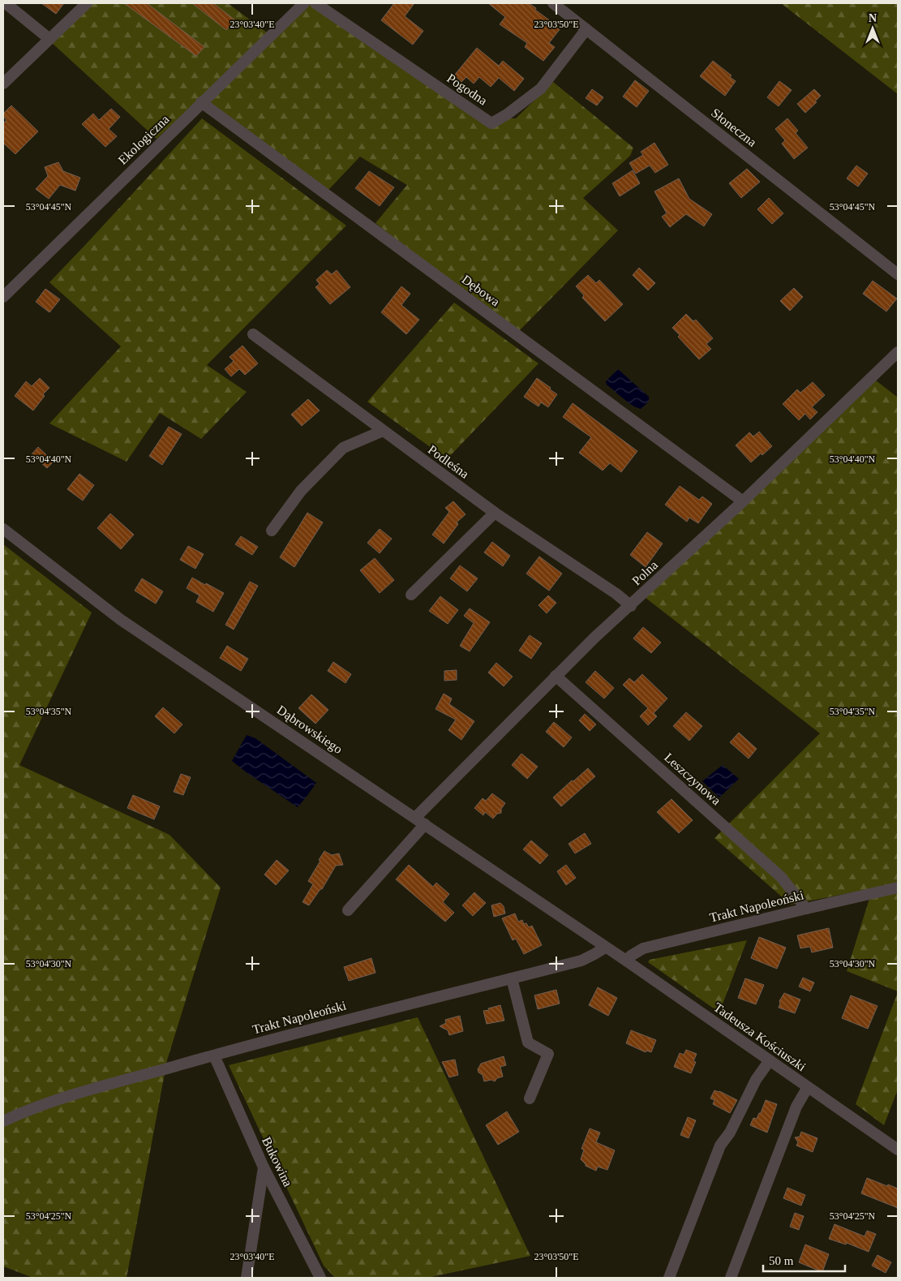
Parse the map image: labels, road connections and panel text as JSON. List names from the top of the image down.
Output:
{
  "streets": {
    "street": [
      "Pogodna",
      "Słoneczna",
      "Ekologiczna",
      "Dębowa",
      "Podleśna",
      "Polna",
      "Dąbrowskiego",
      "Leszczynowa",
      "Trakt Napoleoński",
      "Tadeusza Kościuszki",
      "Bukowina"
    ]
  },
  "crossings": [
    ["Pogodna", "Słoneczna"],
    ["Ekologiczna", "Dębowa"],
    ["Dębowa", "Polna"],
    ["Podleśna", "Polna"],
    ["Polna", "Dąbrowskiego"],
    ["Polna", "Leszczynowa"],
    ["Dąbrowskiego", "Trakt Napoleoński"],
    ["Dąbrowskiego", "Tadeusza Kościuszki"],
    ["Leszczynowa", "Trakt Napoleoński"],
    ["Trakt Napoleoński", "Tadeusza Kościuszki"],
    ["Trakt Napoleoński", "Bukowina"]
  ],
  "scale_bar": "50 m",
  "north": "top",
  "coordinates": [
    "23°03'40\"E",
    "23°03'50\"E",
    "53°04'45\"N",
    "53°04'40\"N",
    "53°04'35\"N",
    "53°04'30\"N",
    "53°04'25\"N"
  ]
}
